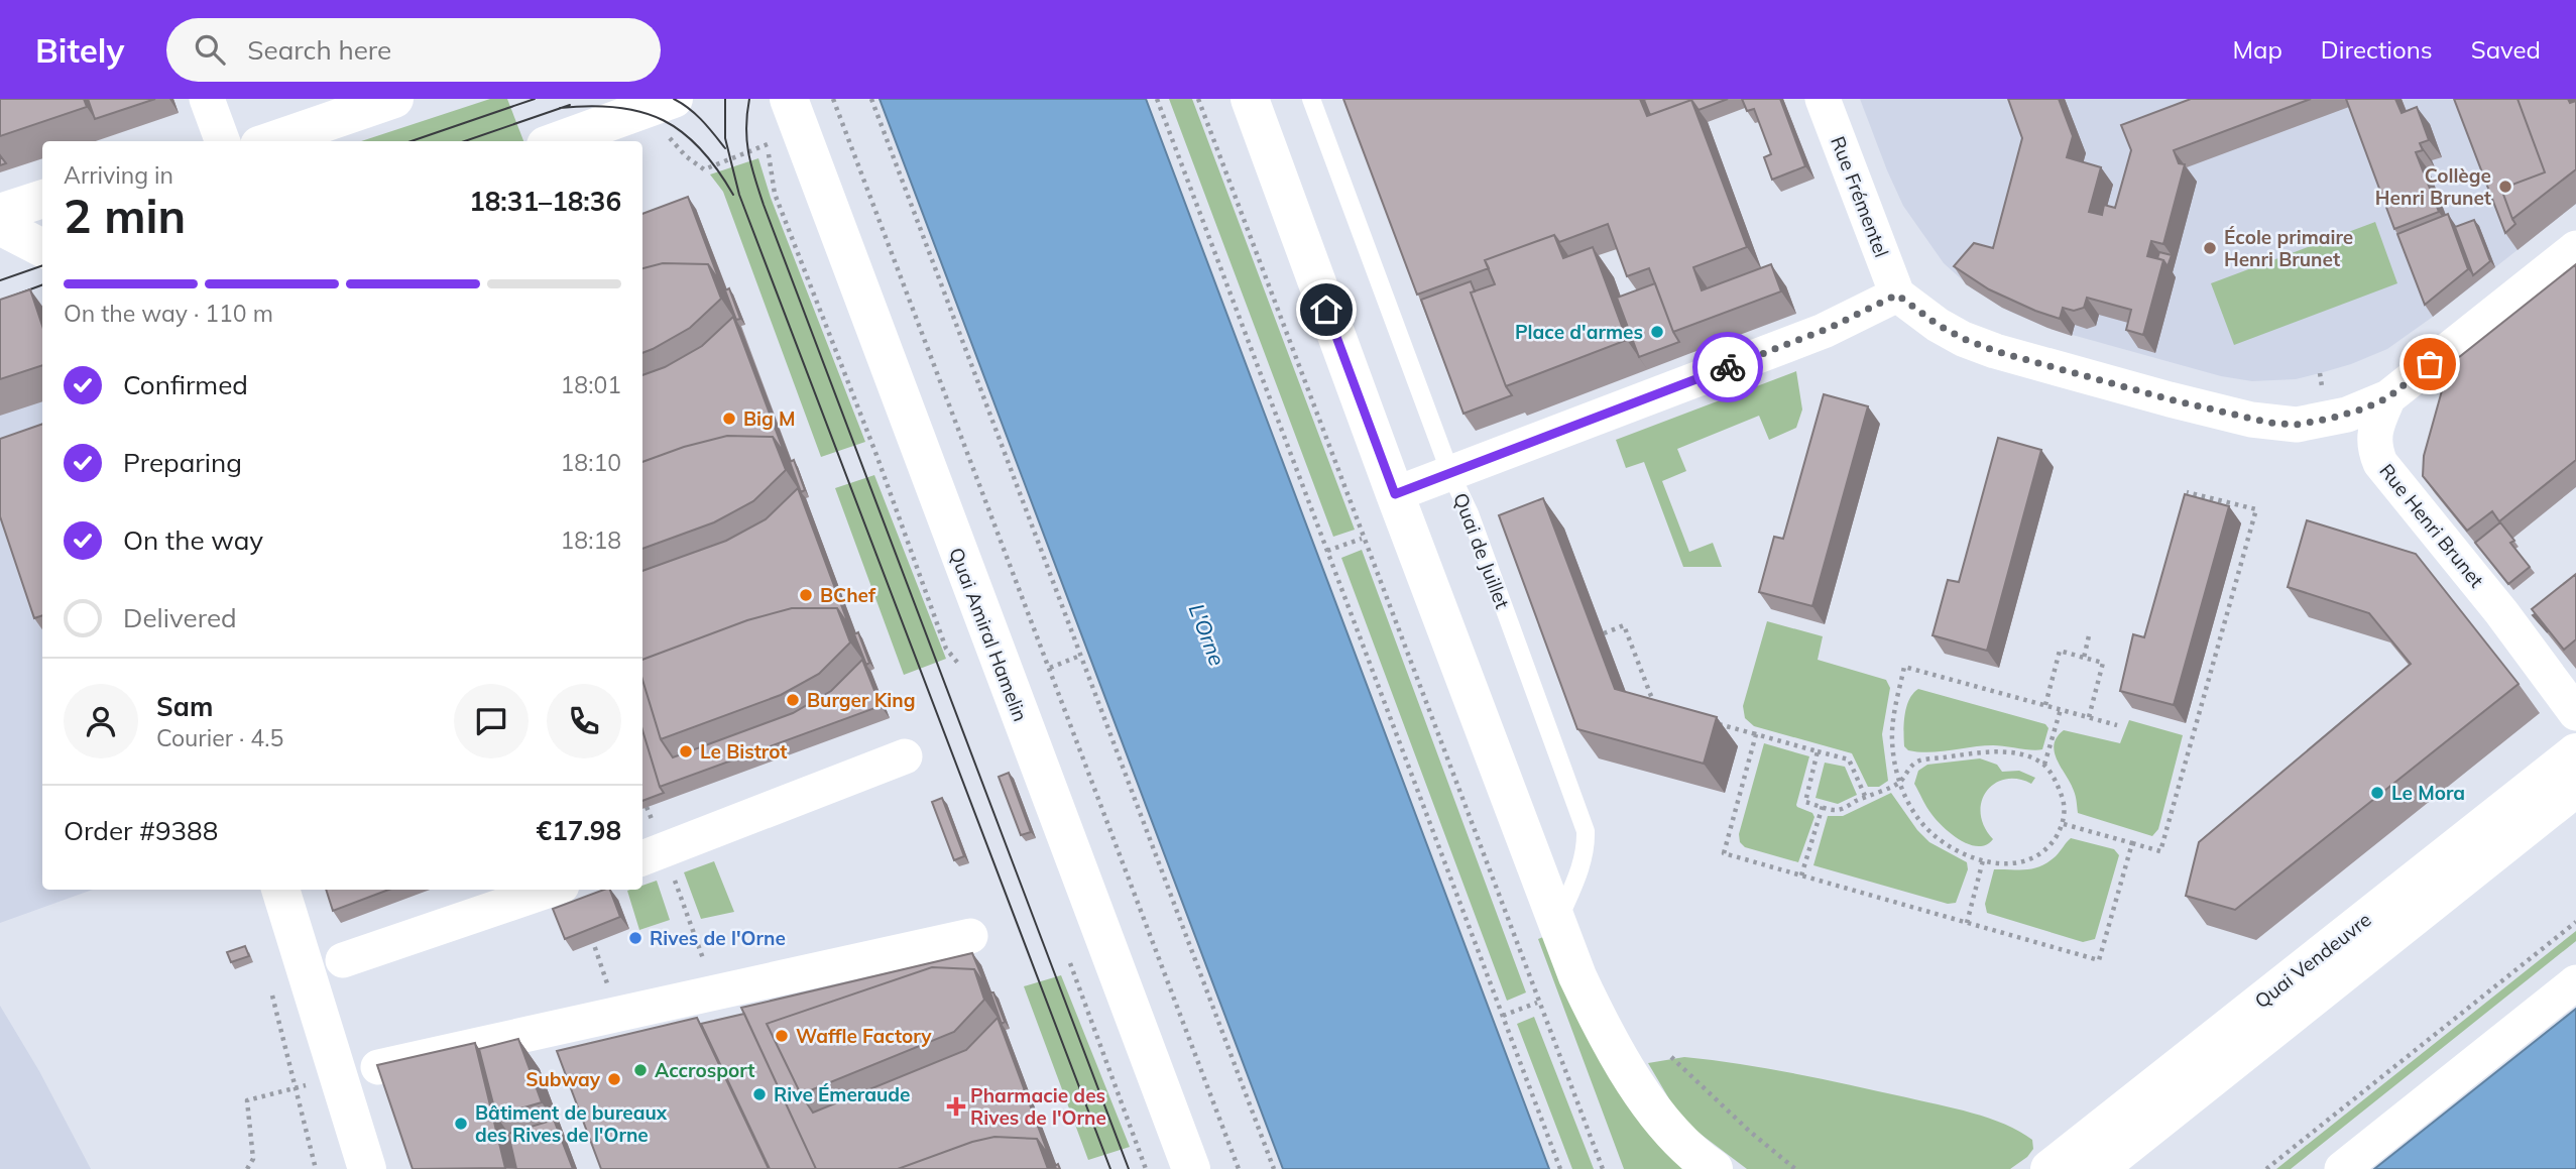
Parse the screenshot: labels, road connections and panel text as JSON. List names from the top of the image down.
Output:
{
  "streets": {
    "main road": ["Quai Amiral Hamelin", "Quai Vendeuvre"],
    "street": ["Rue Frémentel", "Rue Henri Brunet"],
    "lane": ["Quai de Juillet"]
  },
  "water": ["L'Orne"],
  "places": {
    "other": [
      "Collège Henri Brunet",
      "École primaire Henri Brunet",
      "Place d'armes",
      "Big M",
      "BChef",
      "Burger King",
      "Le Bistrot",
      "Le Mora",
      "Rives de l'Orne",
      "Waffle Factory",
      "Accrosport",
      "Subway",
      "Rive Émeraude",
      "Bâtiment de bureaux des Rives de l'Orne"
    ],
    "health": ["Pharmacie des Rives de l'Orne"]
  },
  "page": {
    "header": "Bitely",
    "search": "Search here",
    "nav": ["Map", "Directions", "Saved"],
    "heading": ["2 min", "Arriving in", "18:31–18:36"],
    "panel": [
      "Sam",
      "Courier · 4.5",
      "Order #9388",
      "€17.98"
    ],
    "bar": "On the way · 110 m",
    "list": [
      ["Confirmed", "18:01"],
      ["Preparing", "18:10"],
      ["On the way", "18:18"],
      "Delivered"
    ]
  }
}
